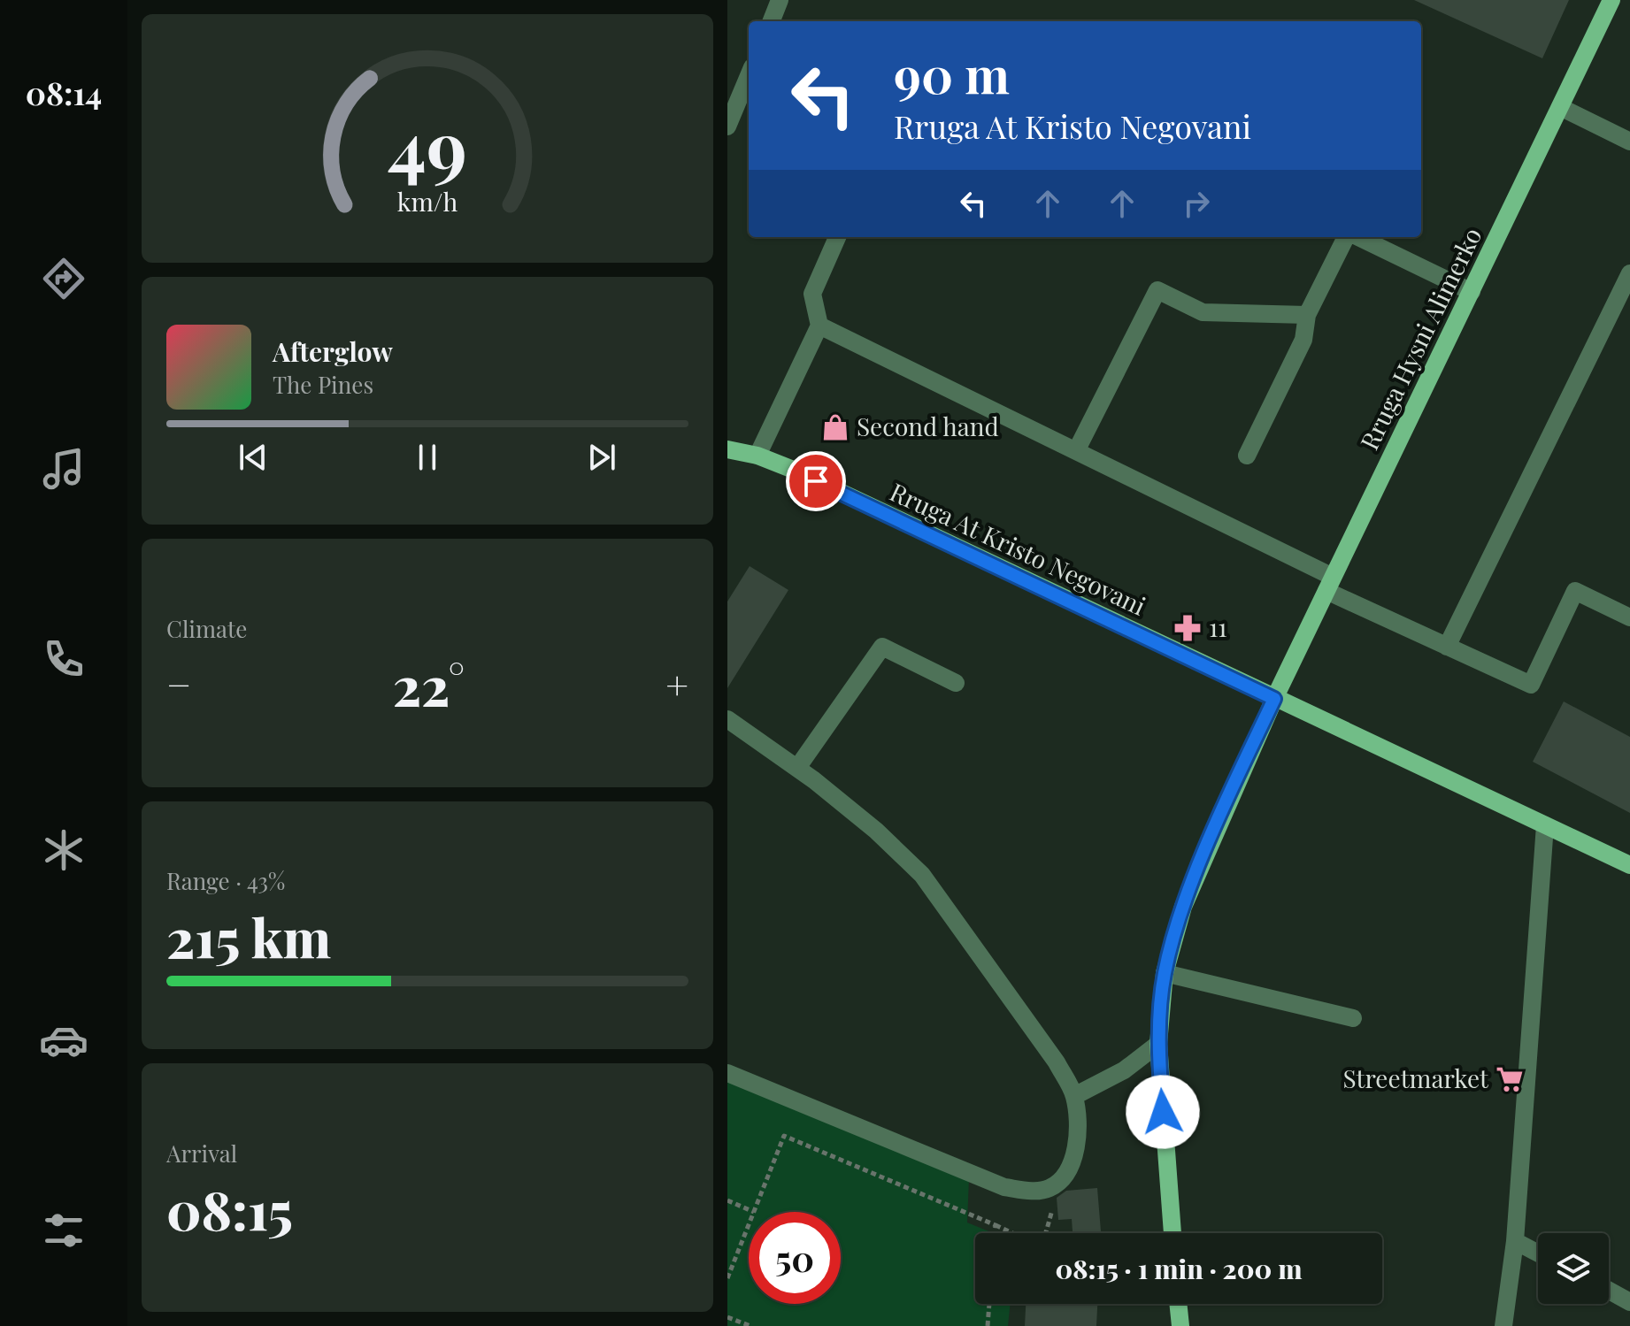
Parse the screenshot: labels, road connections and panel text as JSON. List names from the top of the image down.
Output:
{
  "streets": {
    "main road": ["Rruga Hysni Alimerko", "Rruga At Kristo Negovani"]
  },
  "crossings": [
    ["Rruga Hysni Alimerko", "Rruga At Kristo Negovani"]
  ],
  "places": {
    "shop": ["Second hand"],
    "pharmacy": ["11"],
    "supermarket": ["Streetmarket"]
  },
  "page": {
    "tabs": "08:14",
    "turn": ["90 m", "Rruga At Kristo Negovani"],
    "song": ["Afterglow", "The Pines"],
    "tile": [
      "Climate",
      ["Range · 43%", "215 km"],
      ["Arrival", "08:15"]
    ],
    "heat": ["−", "22°", "+"],
    "limit": "50",
    "trip": "08:15 · 1 min · 200 m",
    "gauge": ["49", "km/h"]
  }
}
